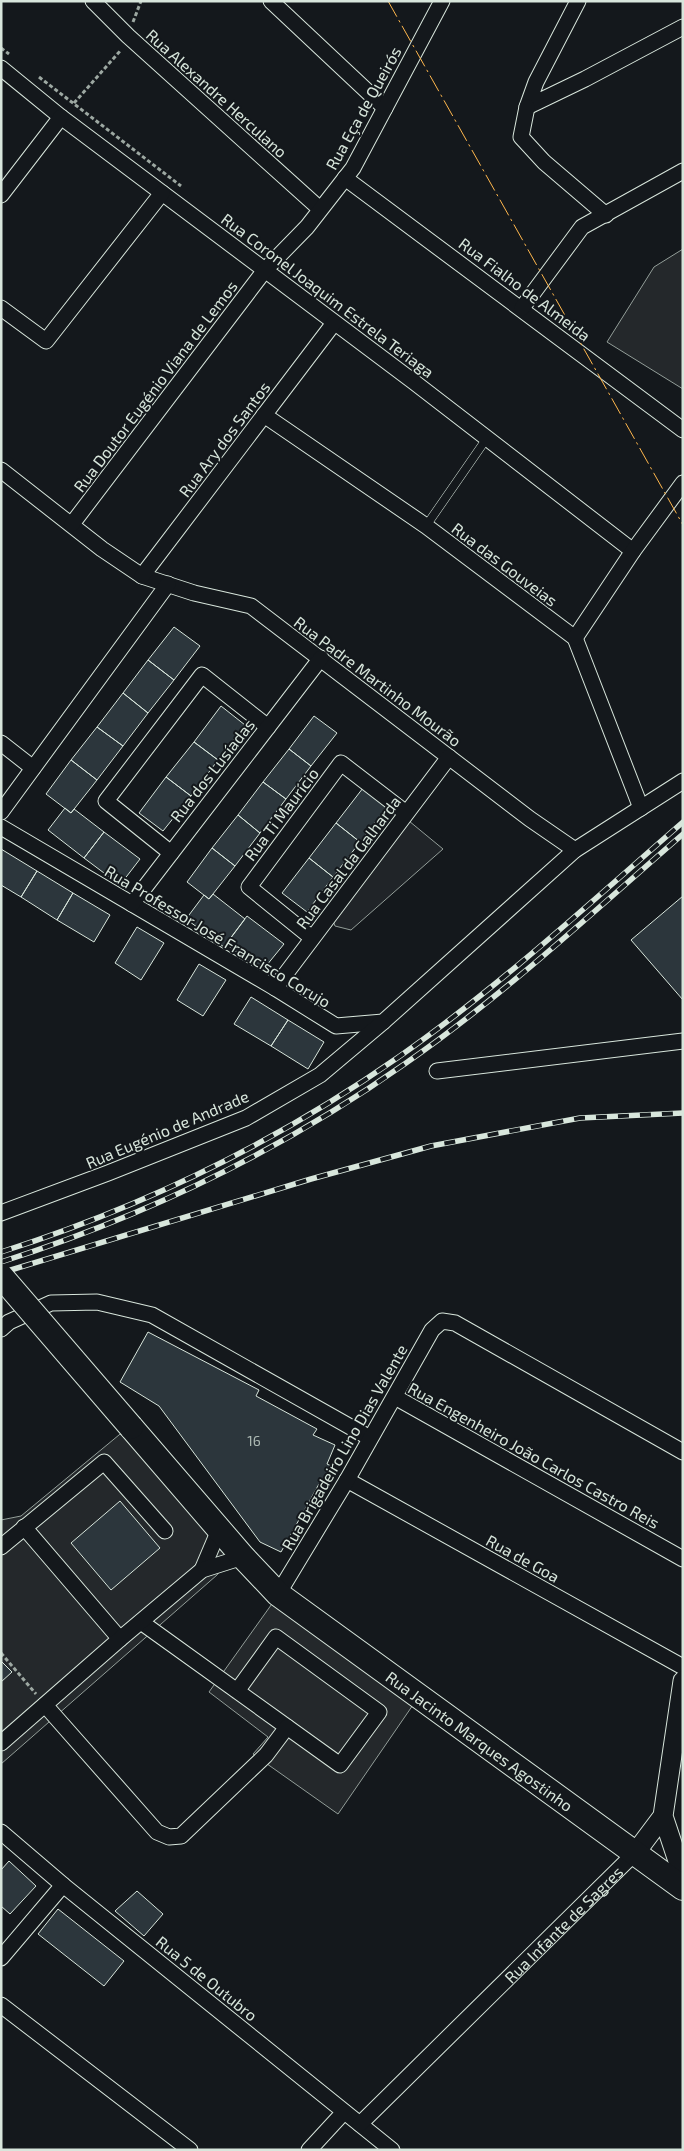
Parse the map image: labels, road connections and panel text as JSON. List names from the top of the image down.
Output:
{
  "streets": {
    "main road": ["Rua Jacinto Marques Agostinho"],
    "street": [
      "Rua Alexandre Herculano",
      "Rua Eça de Queirós",
      "Rua Fialho de Almeida",
      "Rua Coronel Joaquim Estrela Teriaga",
      "Rua Doutor Eugénio Viana de Lemos",
      "Rua Ary dos Santos",
      "Rua das Gouveias",
      "Rua Padre Martinho Mourão",
      "Rua dos Lusíadas",
      "Rua Ti Maurício",
      "Rua Casal da Galharda",
      "Rua Professor José Francisco Corujo",
      "Rua Eugénio de Andrade",
      "Rua Brigadeiro Lino Dias Valente",
      "Rua Engenheiro João Carlos Castro Reis",
      "Rua de Goa",
      "Rua Infante de Sagres",
      "Rua 5 de Outubro"
    ]
  },
  "crossings": [
    ["Rua Alexandre Herculano", "Rua Eça de Queirós"],
    ["Rua Eça de Queirós", "Rua Fialho de Almeida"],
    ["Rua Eça de Queirós", "Rua Coronel Joaquim Estrela Teriaga"],
    ["Rua Eça de Queirós", "Rua Doutor Eugénio Viana de Lemos"],
    ["Rua Coronel Joaquim Estrela Teriaga", "Rua Doutor Eugénio Viana de Lemos"],
    ["Rua Coronel Joaquim Estrela Teriaga", "Rua Ary dos Santos"],
    ["Rua Doutor Eugénio Viana de Lemos", "Rua Padre Martinho Mourão"],
    ["Rua Ary dos Santos", "Rua das Gouveias"],
    ["Rua Ary dos Santos", "Rua Padre Martinho Mourão"],
    ["Rua Padre Martinho Mourão", "Rua dos Lusíadas"],
    ["Rua Padre Martinho Mourão", "Rua Casal da Galharda"],
    ["Rua dos Lusíadas", "Rua Professor José Francisco Corujo"],
    ["Rua Ti Maurício", "Rua Casal da Galharda"],
    ["Rua Casal da Galharda", "Rua Professor José Francisco Corujo"],
    ["Rua Professor José Francisco Corujo", "Rua Eugénio de Andrade"],
    ["Rua Brigadeiro Lino Dias Valente", "Rua Engenheiro João Carlos Castro Reis"],
    ["Rua Brigadeiro Lino Dias Valente", "Rua de Goa"],
    ["Rua Brigadeiro Lino Dias Valente", "Rua Jacinto Marques Agostinho"],
    ["Rua Jacinto Marques Agostinho", "Rua Infante de Sagres"],
    ["Rua Infante de Sagres", "Rua 5 de Outubro"]
  ],
  "house_numbers": ["16"]
}
